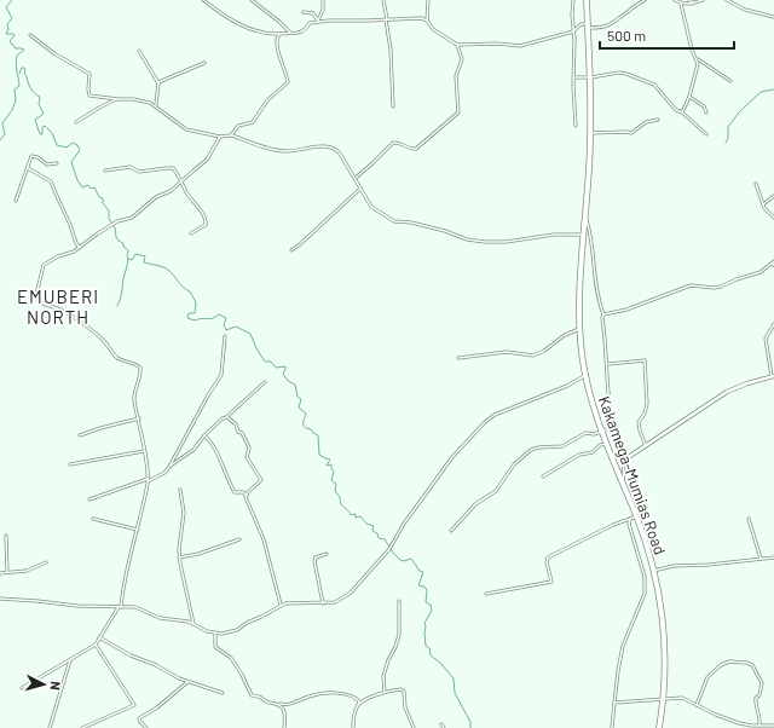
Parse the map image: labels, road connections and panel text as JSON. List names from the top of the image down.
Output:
{
  "streets": {
    "highway": ["Kakamega-Mumias Road"]
  },
  "districts": ["EMUBERI NORTH"],
  "scale_bar": "500 m",
  "north": "right"
}
